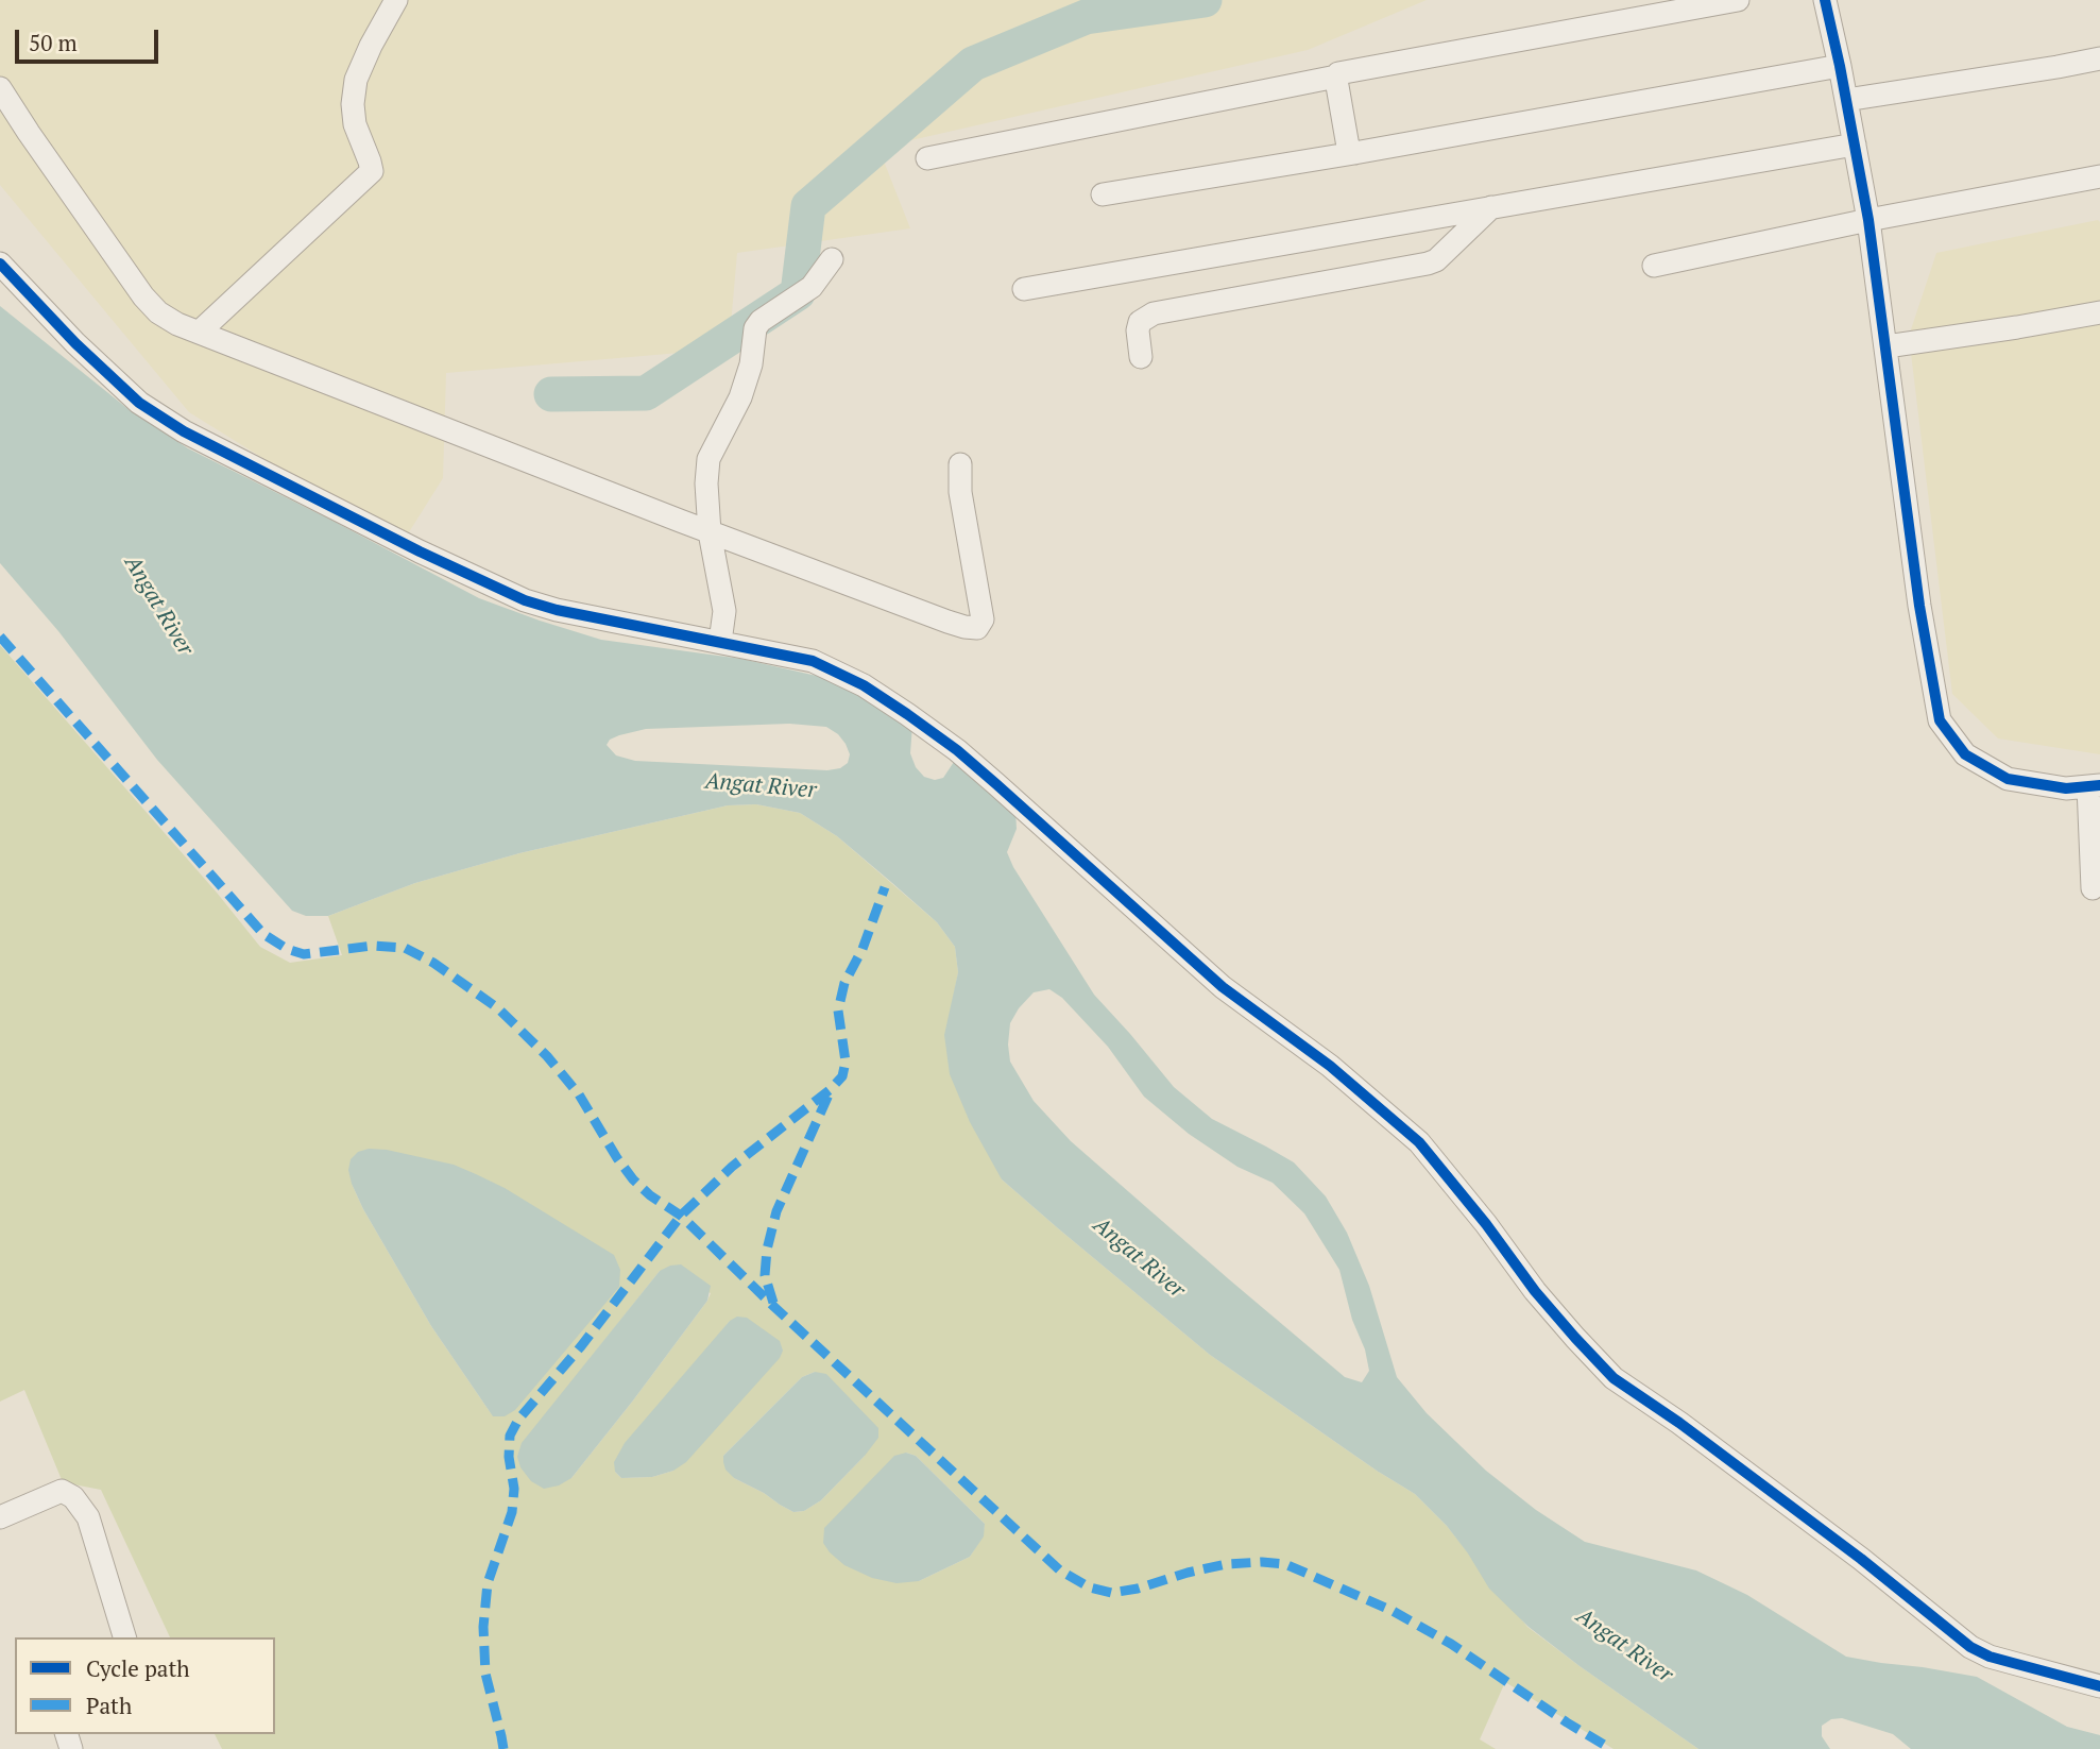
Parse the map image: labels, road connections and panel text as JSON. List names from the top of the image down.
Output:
{
  "water": ["Angat River"],
  "legend": ["Cycle path", "Path"],
  "scale_bar": "50 m"
}
